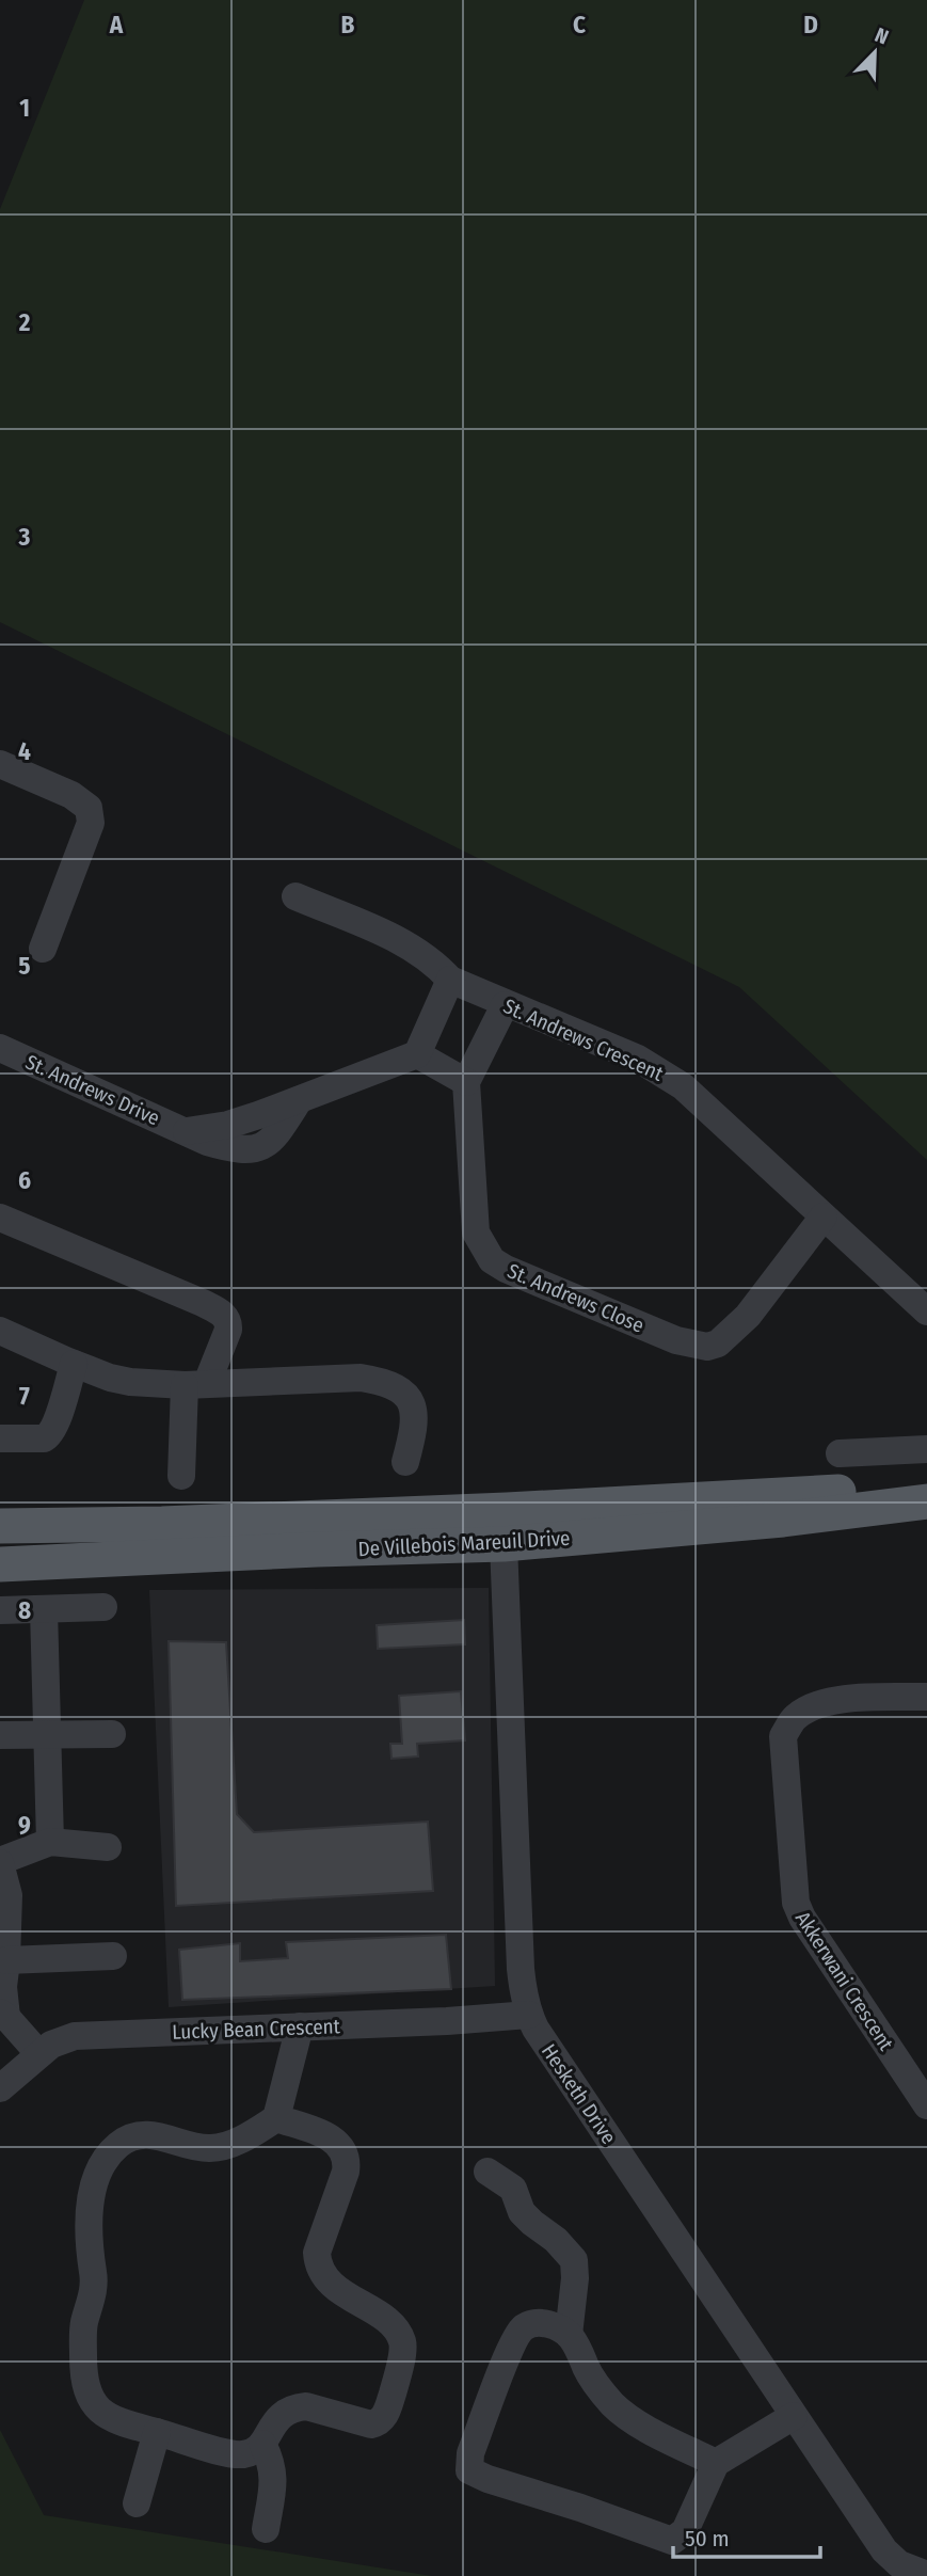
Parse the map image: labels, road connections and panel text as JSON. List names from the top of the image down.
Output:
{
  "streets": {
    "main road": ["De Villebois Mareuil Drive"],
    "street": [
      "St. Andrews Crescent",
      "St. Andrews Drive",
      "St. Andrews Close",
      "Akkerwani Crescent",
      "Lucky Bean Crescent",
      "Hesketh Drive"
    ]
  },
  "crossings": [
    ["St. Andrews Crescent", "St. Andrews Close"],
    ["De Villebois Mareuil Drive", "Hesketh Drive"],
    ["Lucky Bean Crescent", "Hesketh Drive"]
  ],
  "scale_bar": "50 m",
  "north": "top right",
  "grid": {
    "columns": [
      "A",
      "B",
      "C",
      "D"
    ],
    "rows": [
      "1",
      "2",
      "3",
      "4",
      "5",
      "6",
      "7",
      "8",
      "9"
    ]
  }
}
